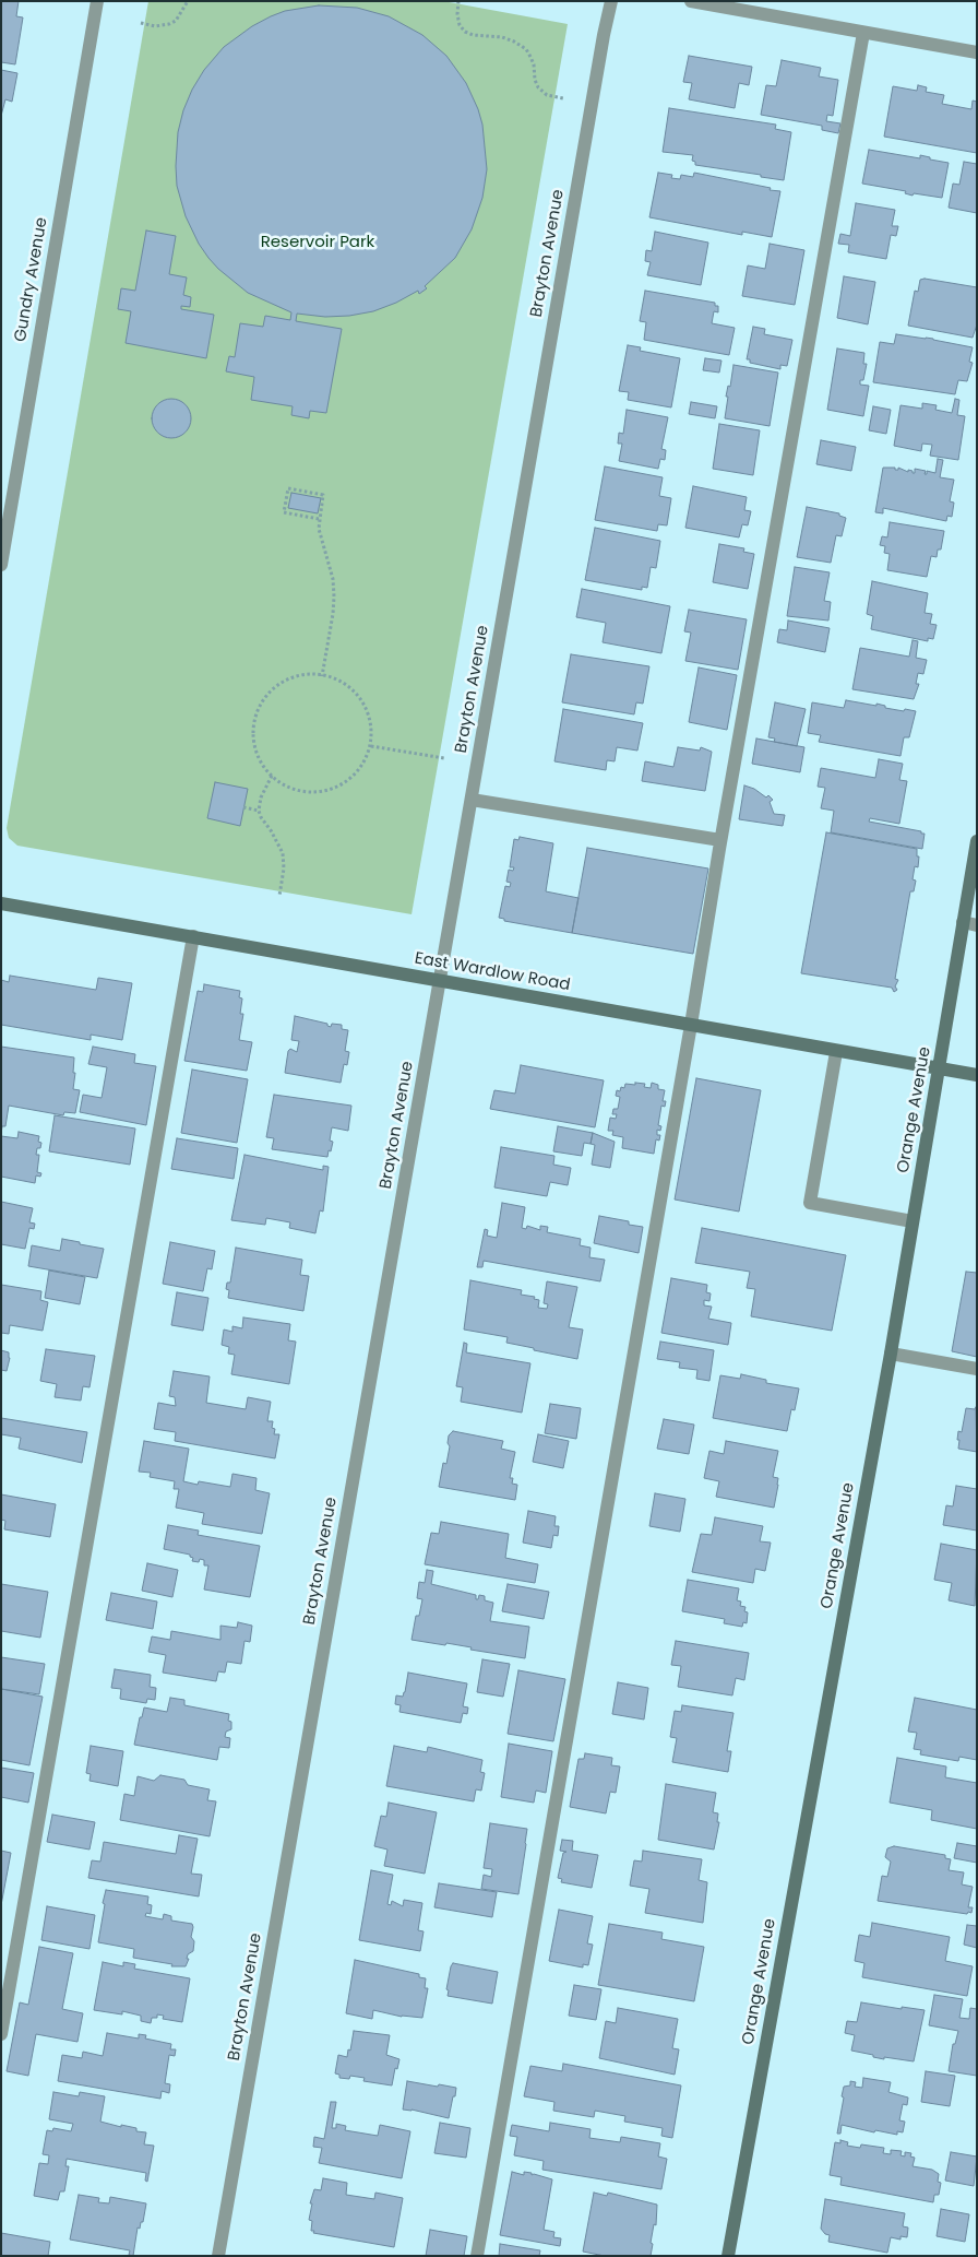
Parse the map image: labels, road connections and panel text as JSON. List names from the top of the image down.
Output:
{
  "streets": {
    "street": [
      "Brayton Avenue",
      "Gundry Avenue",
      "East Wardlow Road",
      "Orange Avenue"
    ]
  },
  "crossings": [
    ["Brayton Avenue", "East Wardlow Road"],
    ["East Wardlow Road", "Orange Avenue"]
  ],
  "parks": ["Reservoir Park"]
}
